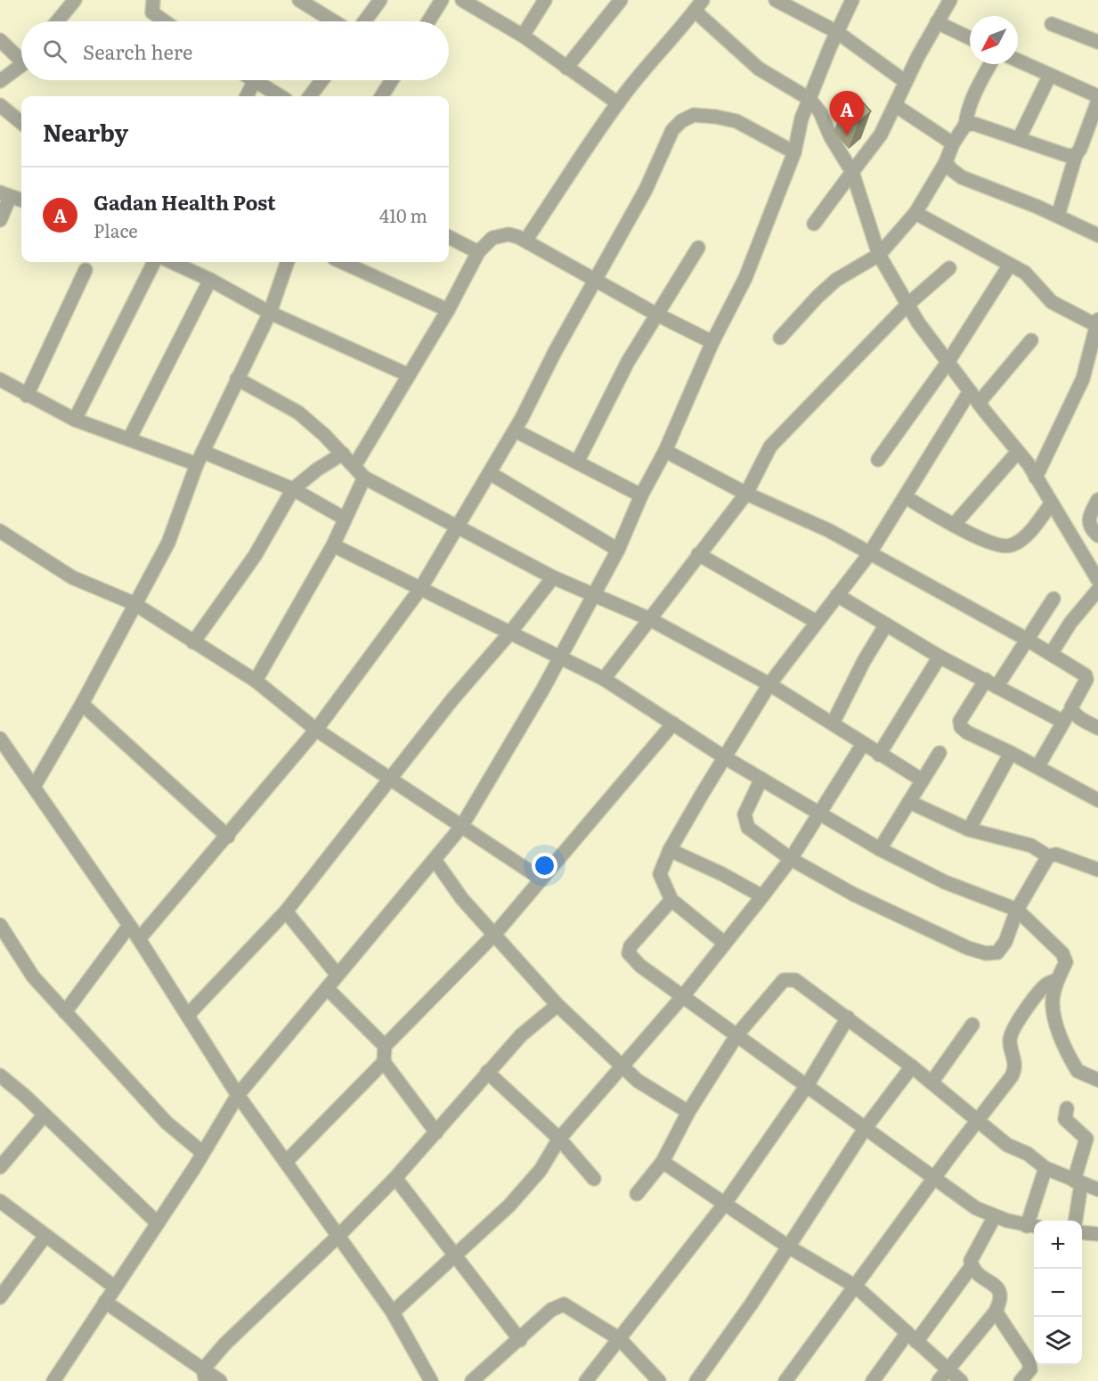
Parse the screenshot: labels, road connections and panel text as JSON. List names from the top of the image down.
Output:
{
  "north": "bottom left",
  "page": {
    "search": "Search here",
    "pins": "A",
    "heading": "Nearby",
    "list": [
      {
        "mark": "A",
        "name": "Gadan Health Post",
        "note": "Place",
        "value": "410 m"
      }
    ],
    "map_buttons": ["+", "−"]
  }
}
